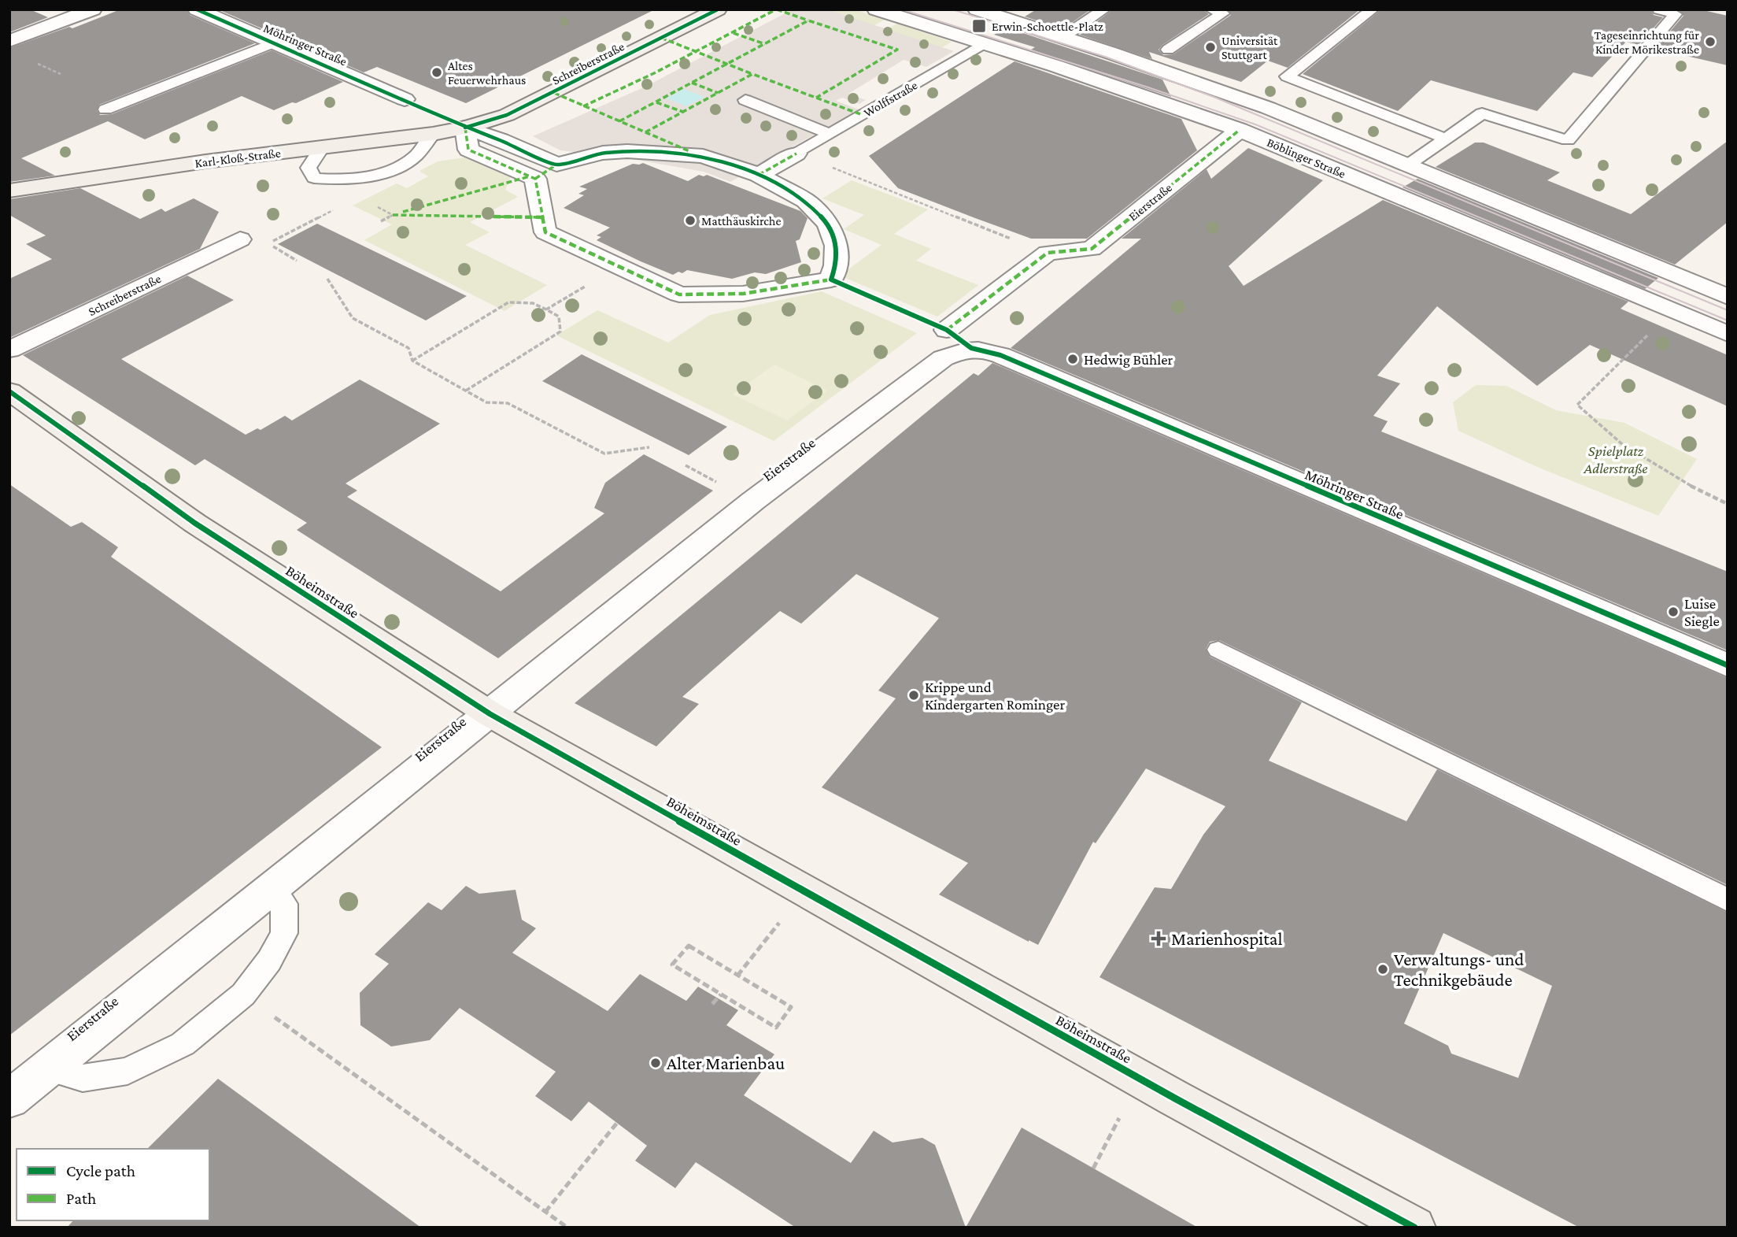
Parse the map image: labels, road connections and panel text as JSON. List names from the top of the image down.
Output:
{
  "streets": {
    "street": [
      "Möhringer Straße",
      "Schreiberstraße",
      "Karl-Kloß-Straße",
      "Böblinger Straße",
      "Eierstraße",
      "Böheimstraße"
    ],
    "lane": ["Wolffstraße"]
  },
  "crossings": [
    ["Möhringer Straße", "Eierstraße"],
    ["Schreiberstraße", "Karl-Kloß-Straße"],
    ["Wolffstraße", "Böblinger Straße"],
    ["Böblinger Straße", "Eierstraße"],
    ["Eierstraße", "Böheimstraße"]
  ],
  "parks": ["Spielplatz Adlerstraße"],
  "places": {
    "transit": ["Erwin-Schoettle-Platz"],
    "other": [
      "Tageseinrichtung für Kinder Mörikestraße",
      "Universität Stuttgart",
      "Altes Feuerwehrhaus",
      "Matthäuskirche",
      "Hedwig Bühler",
      "Luise Siegle",
      "Krippe und Kindergarten Rominger",
      "Verwaltungs- und Technikgebäude",
      "Alter Marienbau"
    ],
    "health": ["Marienhospital"]
  },
  "legend": ["Cycle path", "Path"]
}
